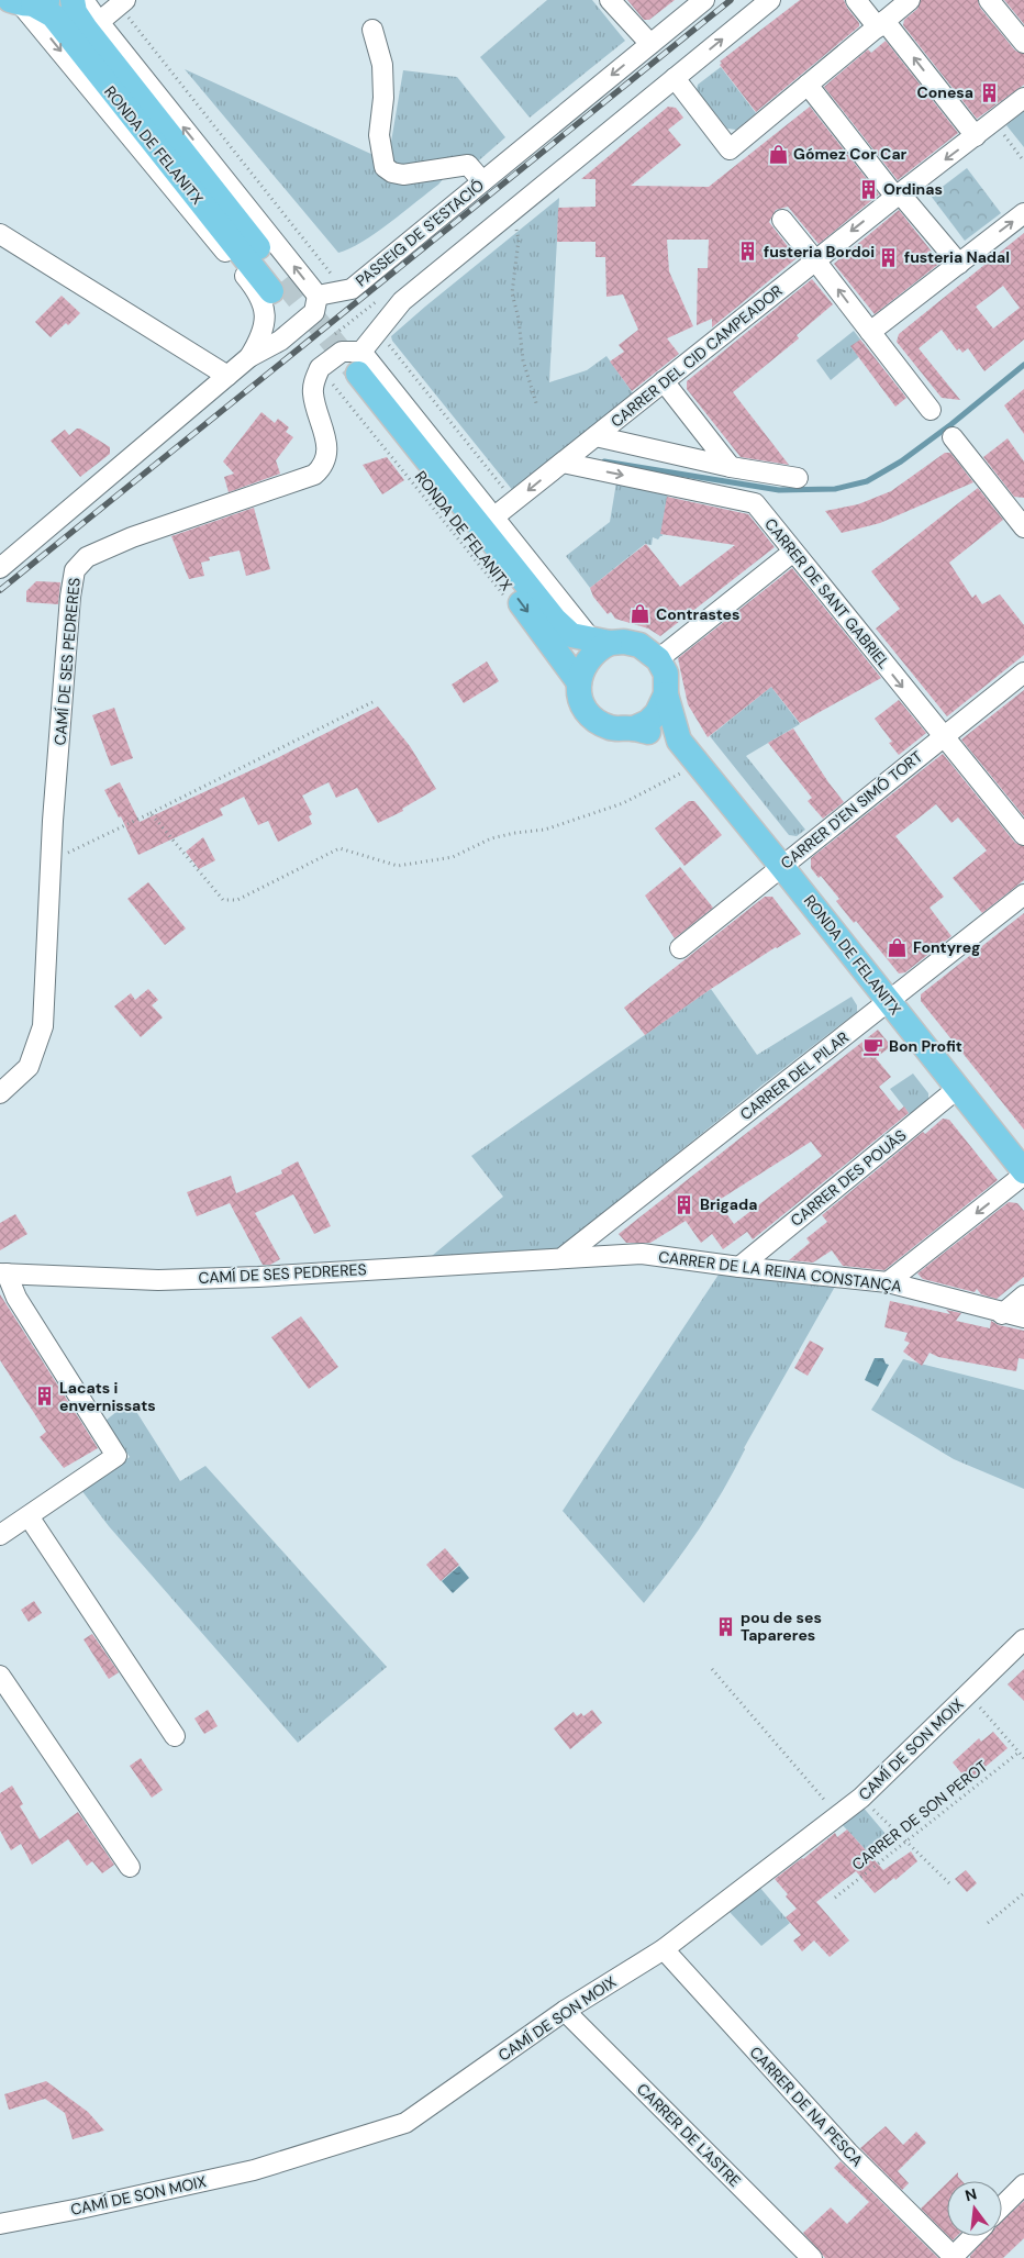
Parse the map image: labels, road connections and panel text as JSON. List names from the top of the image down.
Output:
{
  "streets": {
    "main road": ["RONDA DE FELANITX"],
    "street": [
      "PASSEIG DE S'ESTACIÓ",
      "CARRER DEL CID CAMPEADOR",
      "CARRER DE SANT GABRIEL",
      "CAMÍ DE SES PEDRERES",
      "CARRER D'EN SIMÓ TORT",
      "CARRER DEL PILAR",
      "CARRER DES POUÀS",
      "CARRER DE LA REINA CONSTANÇA",
      "CAMÍ DE SON MOIX",
      "CARRER DE NA PESCA",
      "CARRER DE L'ASTRE"
    ],
    "path": ["CARRER DE SON PEROT"]
  },
  "crossings": [
    ["RONDA DE FELANITX", "CARRER D'EN SIMÓ TORT"],
    ["RONDA DE FELANITX", "CARRER DEL PILAR"],
    ["RONDA DE FELANITX", "CARRER DES POUÀS"],
    ["CARRER DEL CID CAMPEADOR", "CARRER DE SANT GABRIEL"],
    ["CARRER DE SANT GABRIEL", "CARRER D'EN SIMÓ TORT"],
    ["CAMÍ DE SES PEDRERES", "CARRER DEL PILAR"],
    ["CAMÍ DE SES PEDRERES", "CARRER DE LA REINA CONSTANÇA"],
    ["CARRER DEL PILAR", "CARRER DE LA REINA CONSTANÇA"],
    ["CARRER DES POUÀS", "CARRER DE LA REINA CONSTANÇA"],
    ["CAMÍ DE SON MOIX", "CARRER DE NA PESCA"],
    ["CAMÍ DE SON MOIX", "CARRER DE L'ASTRE"]
  ],
  "places": {
    "building": [
      "Conesa",
      "Ordinas",
      "fusteria Bordoi",
      "fusteria Nadal",
      "Brigada",
      "Lacats i envernissats",
      "pou de ses Tapareres"
    ],
    "shop": ["Gómez Cor Car", "Contrastes", "Fontyreg"],
    "cafe": ["Bon Profit"]
  },
  "north": "top"
}
